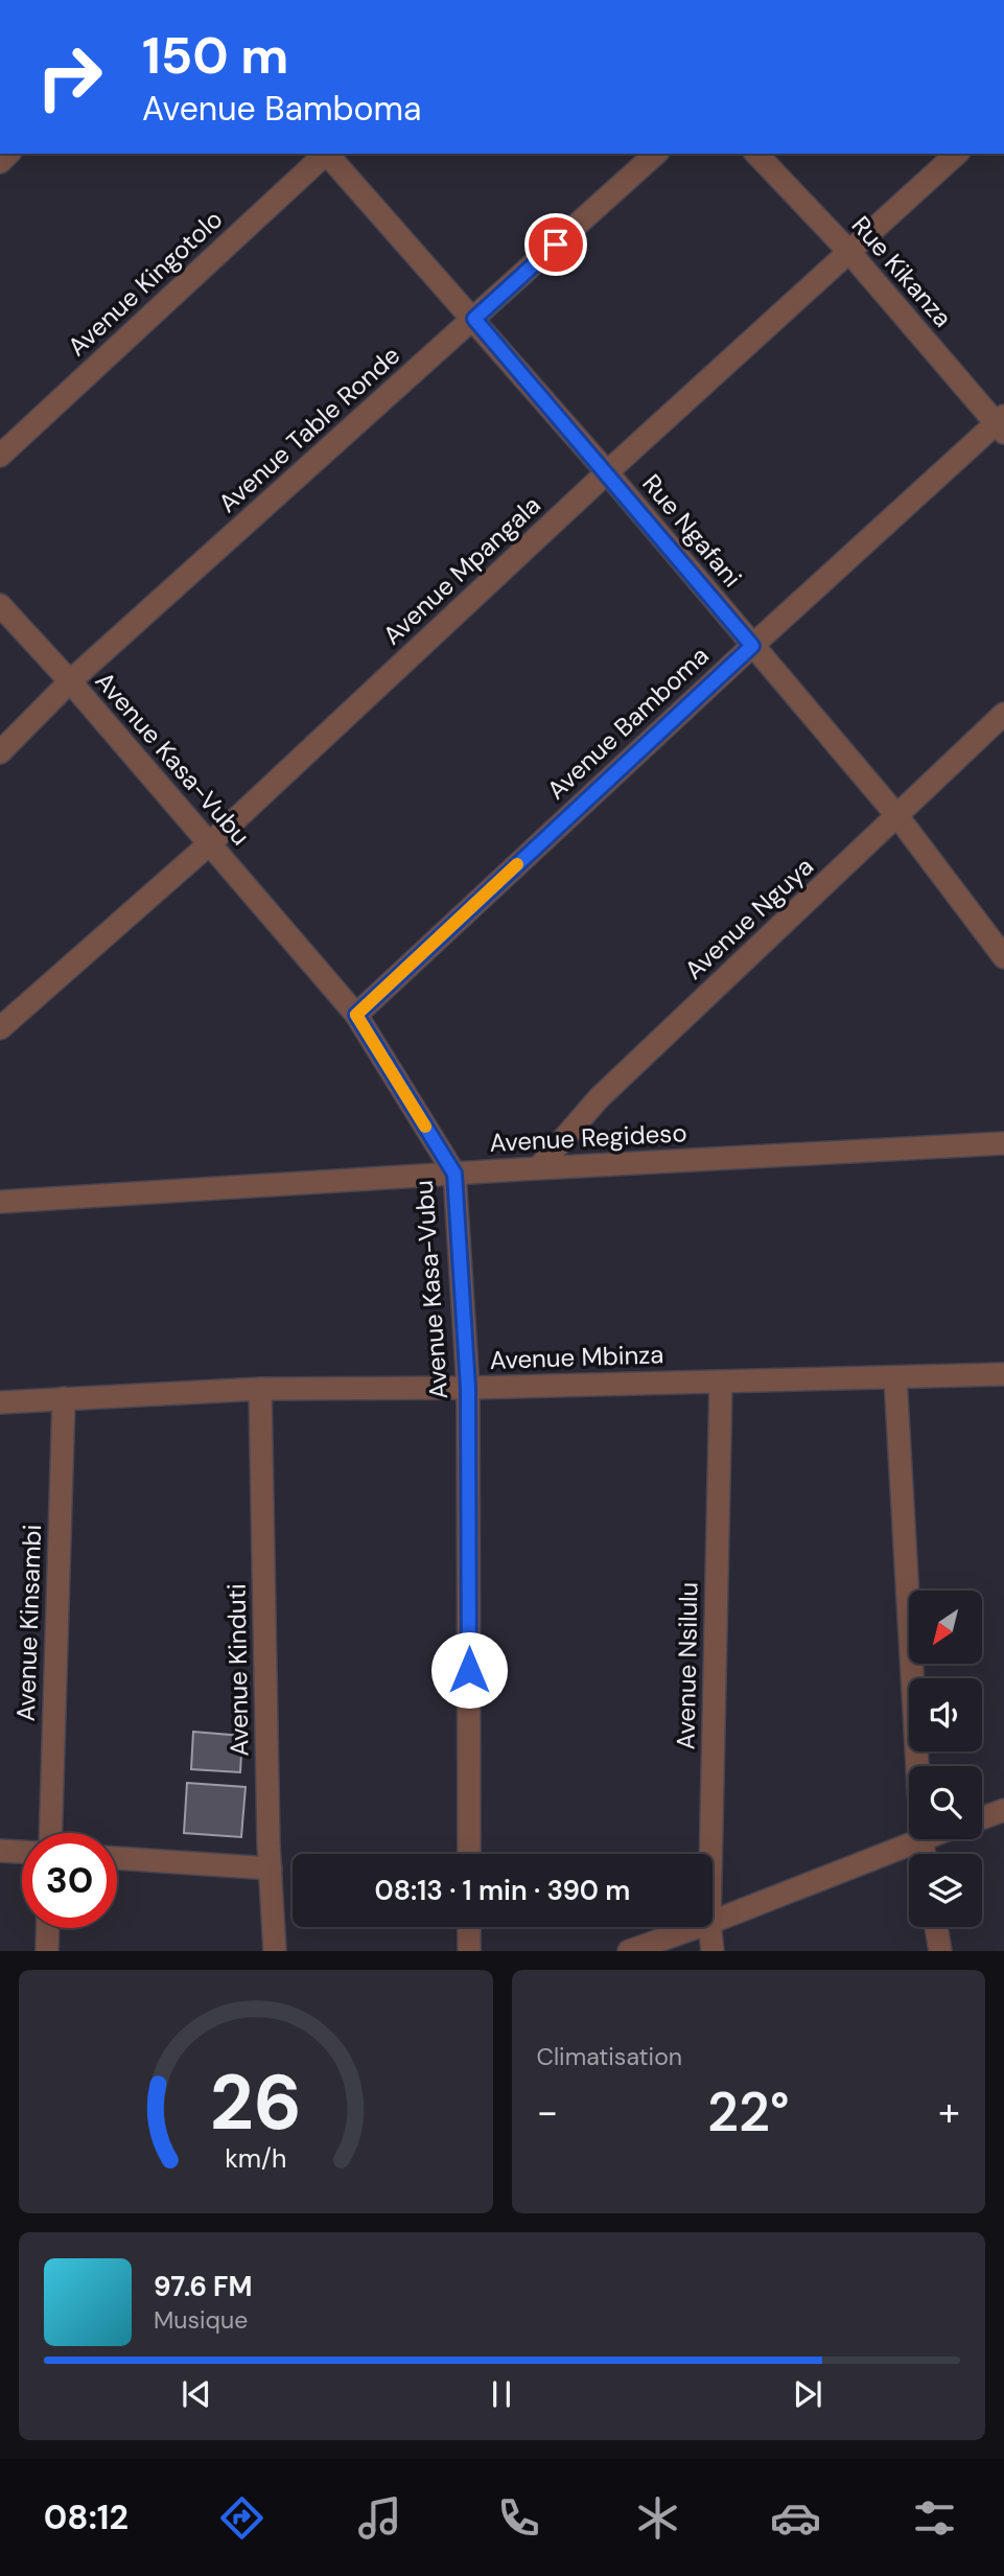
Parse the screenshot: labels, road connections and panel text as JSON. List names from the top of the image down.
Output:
{
  "streets": {
    "street": [
      "Rue Kikanza",
      "Avenue Kingotolo",
      "Avenue Table Ronde",
      "Rue Ngafani",
      "Avenue Mpangala",
      "Avenue Bamboma",
      "Avenue Kasa-Vubu",
      "Avenue Nguya",
      "Avenue Regideso",
      "Avenue Mbinza",
      "Avenue Kinsambi",
      "Avenue Nsilulu",
      "Avenue Kinduti"
    ]
  },
  "crossings": [
    ["Rue Kikanza", "Avenue Mpangala"],
    ["Rue Kikanza", "Avenue Bamboma"],
    ["Avenue Table Ronde", "Rue Ngafani"],
    ["Avenue Table Ronde", "Avenue Kasa-Vubu"],
    ["Rue Ngafani", "Avenue Mpangala"],
    ["Rue Ngafani", "Avenue Bamboma"],
    ["Rue Ngafani", "Avenue Nguya"],
    ["Avenue Mpangala", "Avenue Kasa-Vubu"],
    ["Avenue Bamboma", "Avenue Kasa-Vubu"],
    ["Avenue Kasa-Vubu", "Avenue Regideso"],
    ["Avenue Kasa-Vubu", "Avenue Mbinza"],
    ["Avenue Nguya", "Avenue Regideso"],
    ["Avenue Mbinza", "Avenue Kinsambi"],
    ["Avenue Mbinza", "Avenue Nsilulu"],
    ["Avenue Mbinza", "Avenue Kinduti"]
  ],
  "north": "bottom left",
  "page": {
    "turn": ["150 m", "Avenue Bamboma"],
    "limit": "30",
    "trip": "08:13 · 1 min · 390 m",
    "tile": "Climatisation",
    "heat": ["−", "22°", "+"],
    "song": ["97.6 FM", "Musique"],
    "tabs": "08:12",
    "gauge": ["26", "km/h"]
  }
}
